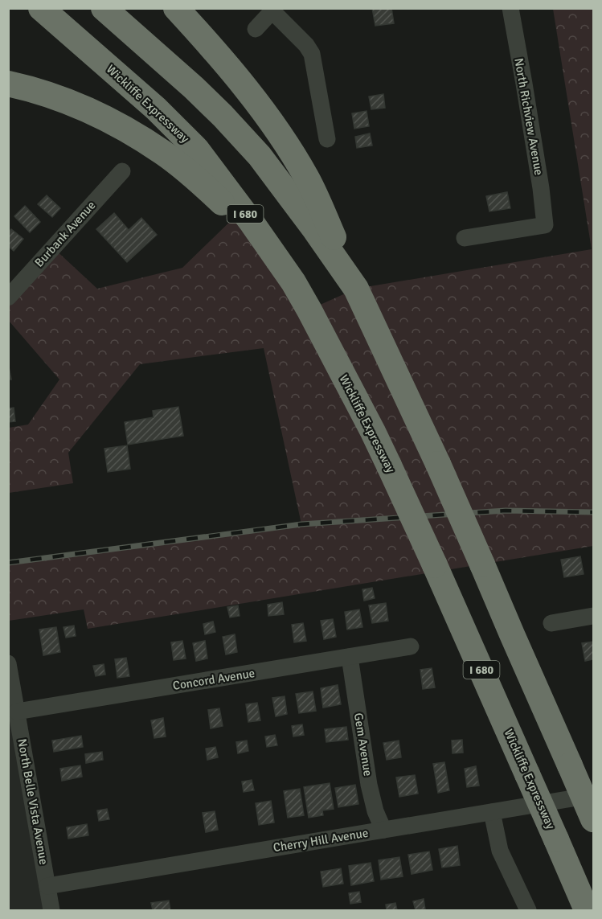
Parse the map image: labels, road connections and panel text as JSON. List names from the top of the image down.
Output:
{
  "streets": {
    "highway": ["Wickliffe Expressway", "I 680"],
    "street": [
      "North Richview Avenue",
      "Burbank Avenue",
      "Concord Avenue",
      "Gem Avenue",
      "North Belle Vista Avenue",
      "Cherry Hill Avenue"
    ]
  },
  "crossings": [
    ["Concord Avenue", "Gem Avenue"],
    ["Concord Avenue", "North Belle Vista Avenue"],
    ["Gem Avenue", "Cherry Hill Avenue"],
    ["North Belle Vista Avenue", "Cherry Hill Avenue"]
  ]
}
